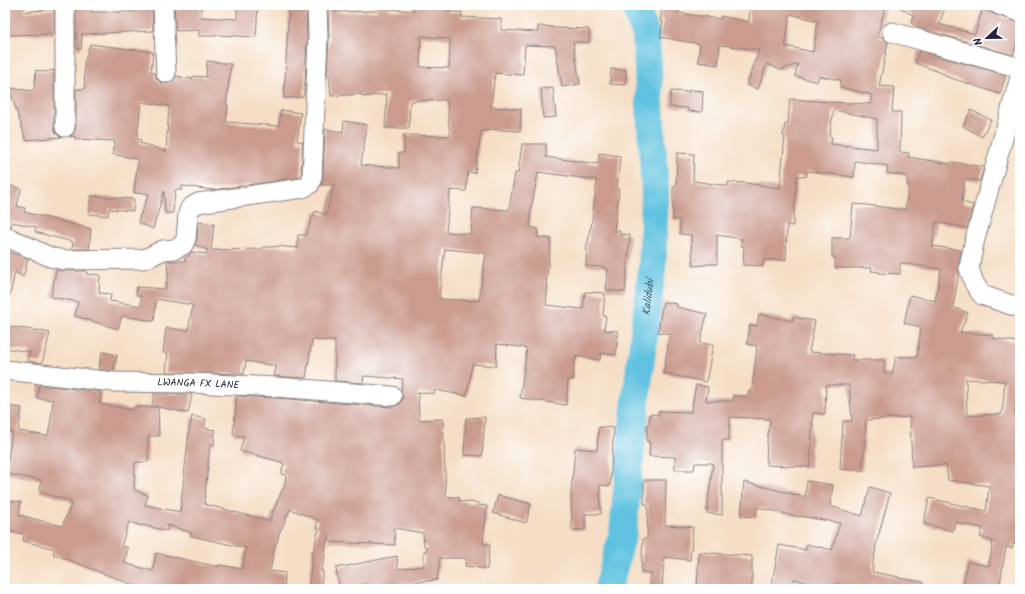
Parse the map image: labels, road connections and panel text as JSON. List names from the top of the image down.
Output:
{
  "streets": {
    "street": ["LWANGA FX LANE"]
  },
  "water": ["Kalidubi"],
  "north": "left"
}
